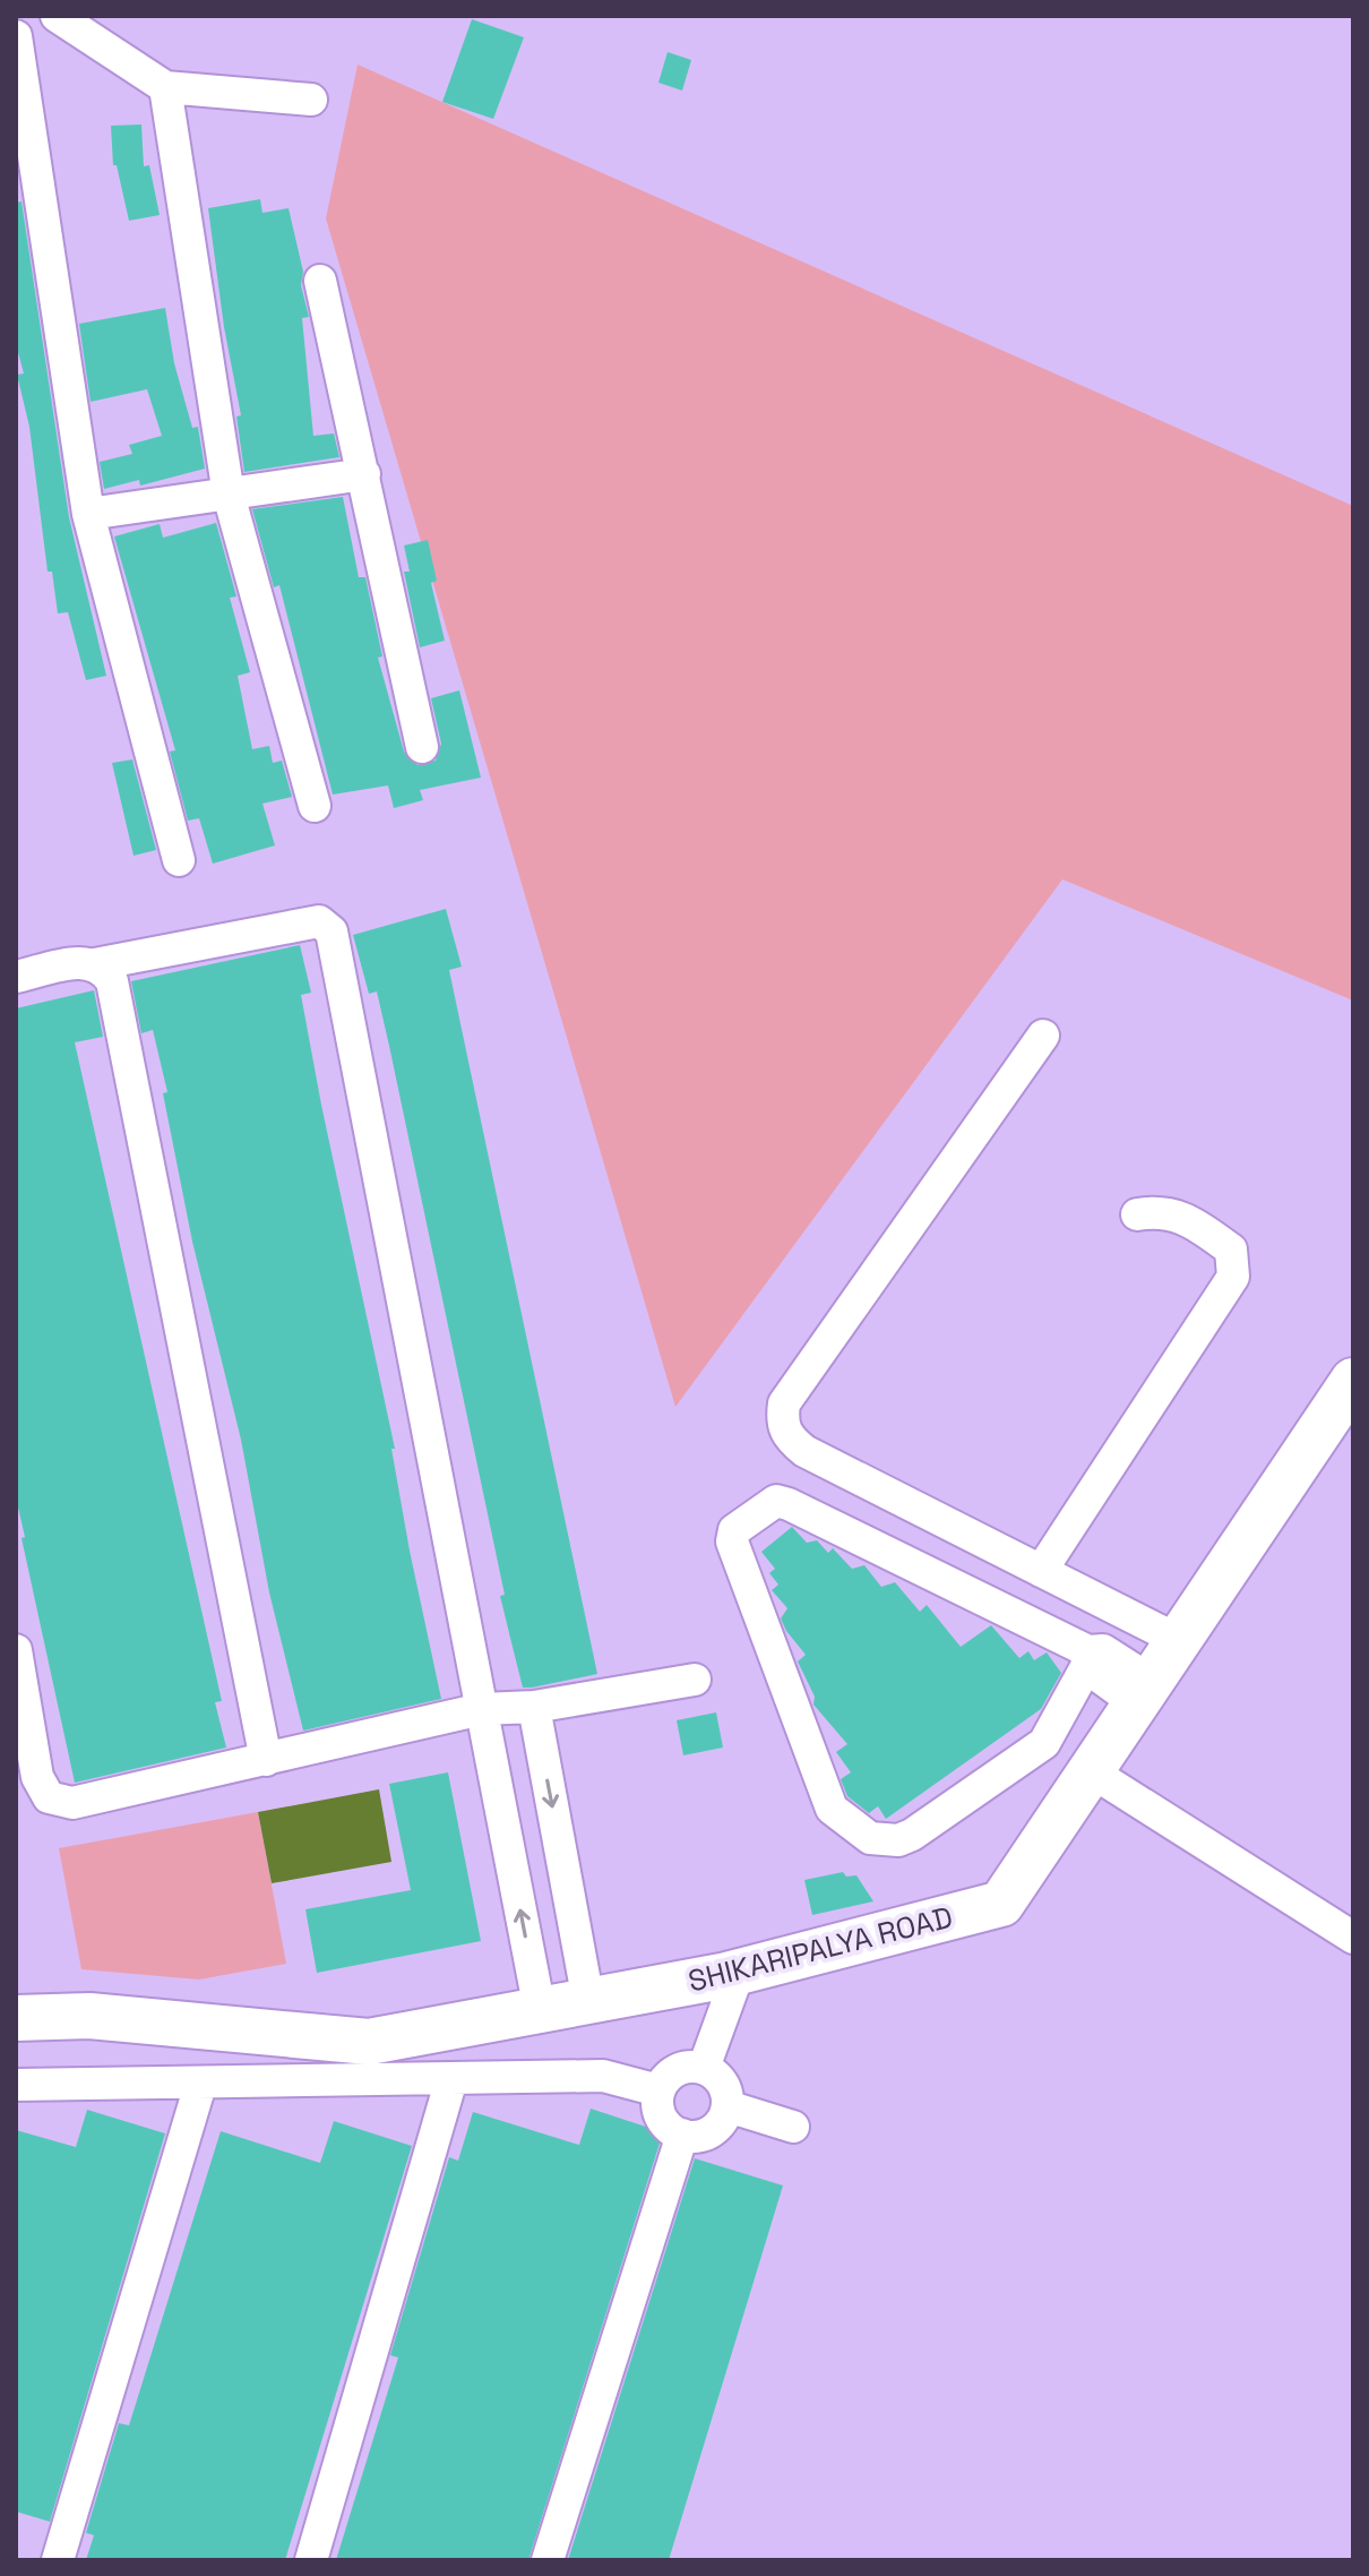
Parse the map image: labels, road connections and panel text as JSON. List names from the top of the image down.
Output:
{
  "streets": {
    "street": ["SHIKARIPALYA ROAD"]
  }
}
